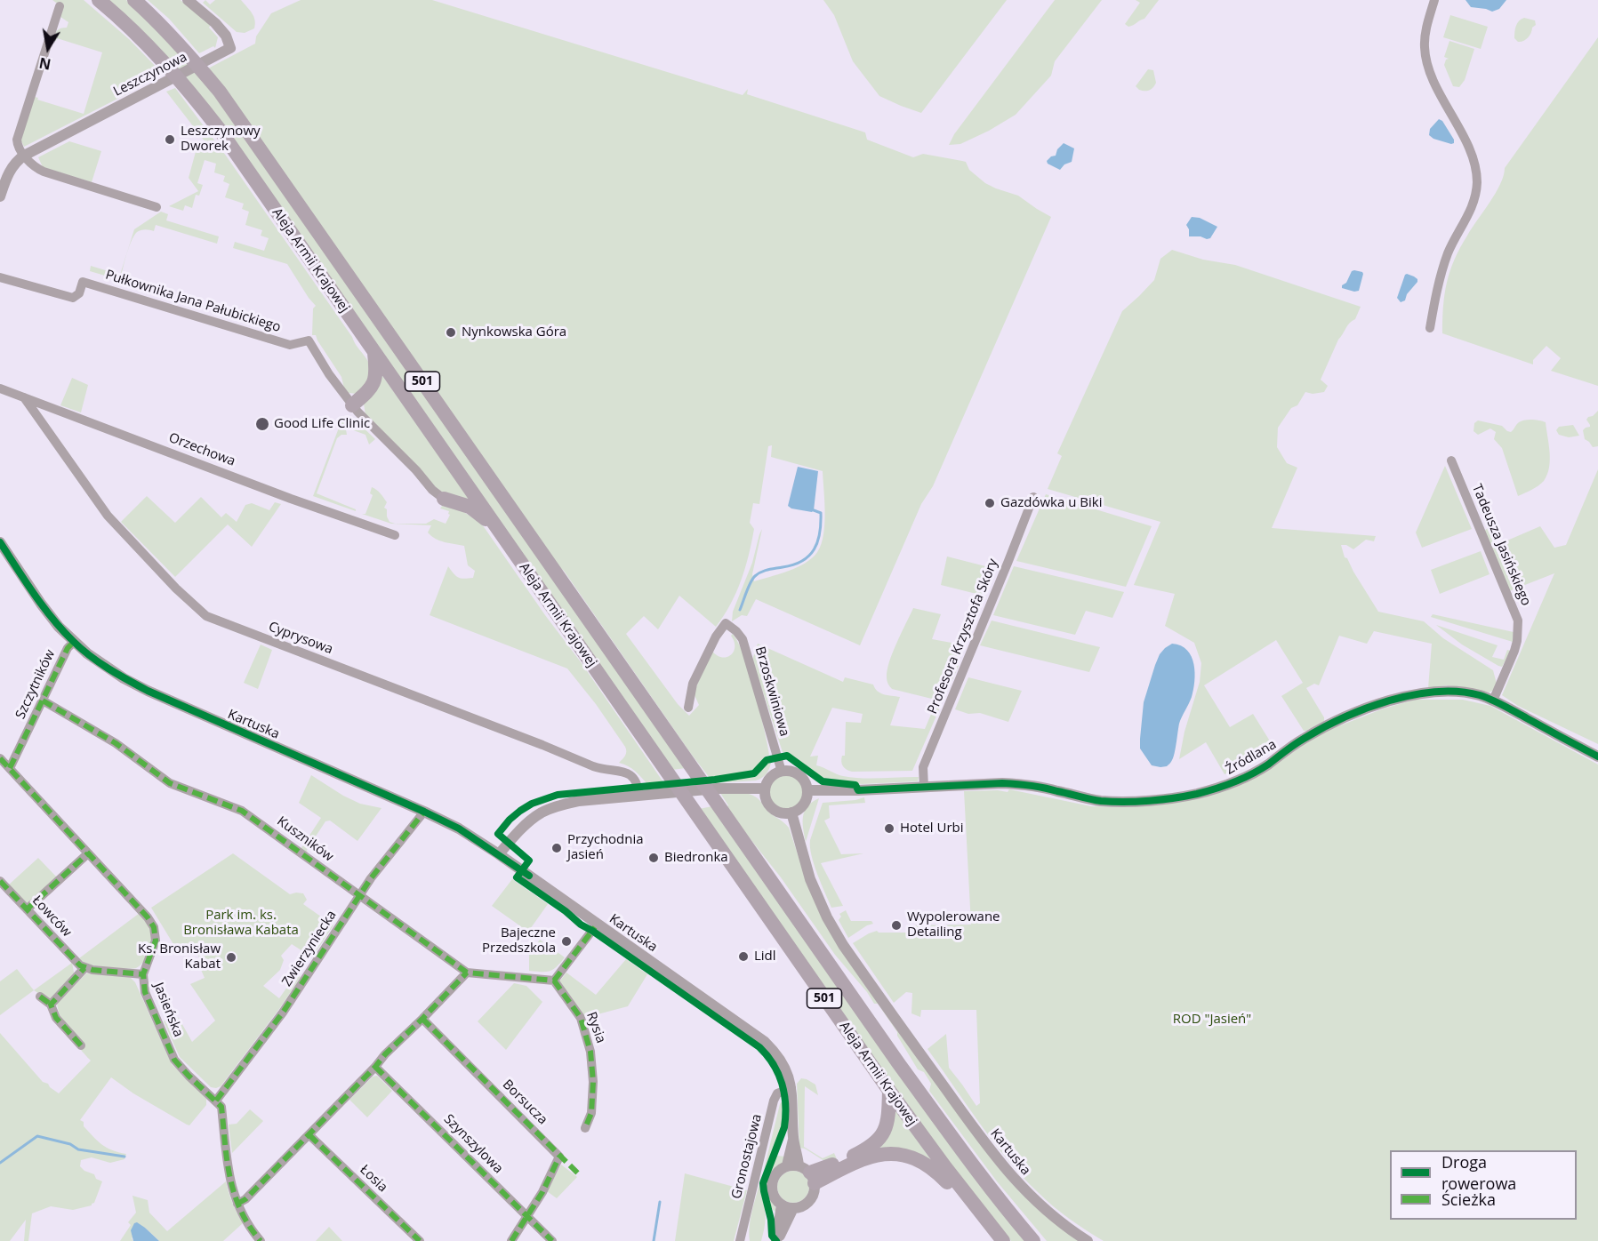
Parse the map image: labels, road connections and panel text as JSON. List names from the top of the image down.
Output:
{
  "streets": {
    "main road": ["Aleja Armii Krajowej", "501"],
    "street": [
      "Leszczynowa",
      "Pułkownika Jana Pałubickiego",
      "Orzechowa",
      "Tadeusza Jasińskiego",
      "Profesora Krzysztofa Skóry",
      "Cyprysowa",
      "Szczytników",
      "Brzoskwiniowa",
      "Kartuska",
      "Źródlana",
      "Kuszników",
      "Łowców",
      "Zwierzyniecka",
      "Jasieńska",
      "Rysia",
      "Borsucza",
      "Szynszylowa",
      "Gronostajowa",
      "Łosia"
    ]
  },
  "crossings": [
    ["Orzechowa", "Cyprysowa"],
    ["Tadeusza Jasińskiego", "Źródlana"],
    ["Profesora Krzysztofa Skóry", "Źródlana"],
    ["Szczytników", "Kartuska"],
    ["Szczytników", "Kuszników"],
    ["Szczytników", "Jasieńska"],
    ["Brzoskwiniowa", "Kartuska"],
    ["Brzoskwiniowa", "Źródlana"],
    ["Kartuska", "Źródlana"],
    ["Kartuska", "Zwierzyniecka"],
    ["Kartuska", "Gronostajowa"],
    ["Kuszników", "Zwierzyniecka"],
    ["Zwierzyniecka", "Jasieńska"],
    ["Borsucza", "Szynszylowa"]
  ],
  "parks": ["Park im. ks. Bronisława Kabata", "ROD \"Jasień\""],
  "places": [
    "Leszczynowy Dworek",
    "Nynkowska Góra",
    "Good Life Clinic",
    "Gazdówka u Biki",
    "Hotel Urbi",
    "Przychodnia Jasień",
    "Biedronka",
    "Wypolerowane Detailing",
    "Bajeczne Przedszkola",
    "Lidl",
    "Ks. Bronisław Kabat"
  ],
  "legend": ["Droga rowerowa", "Ścieżka"],
  "north": "bottom"
}
